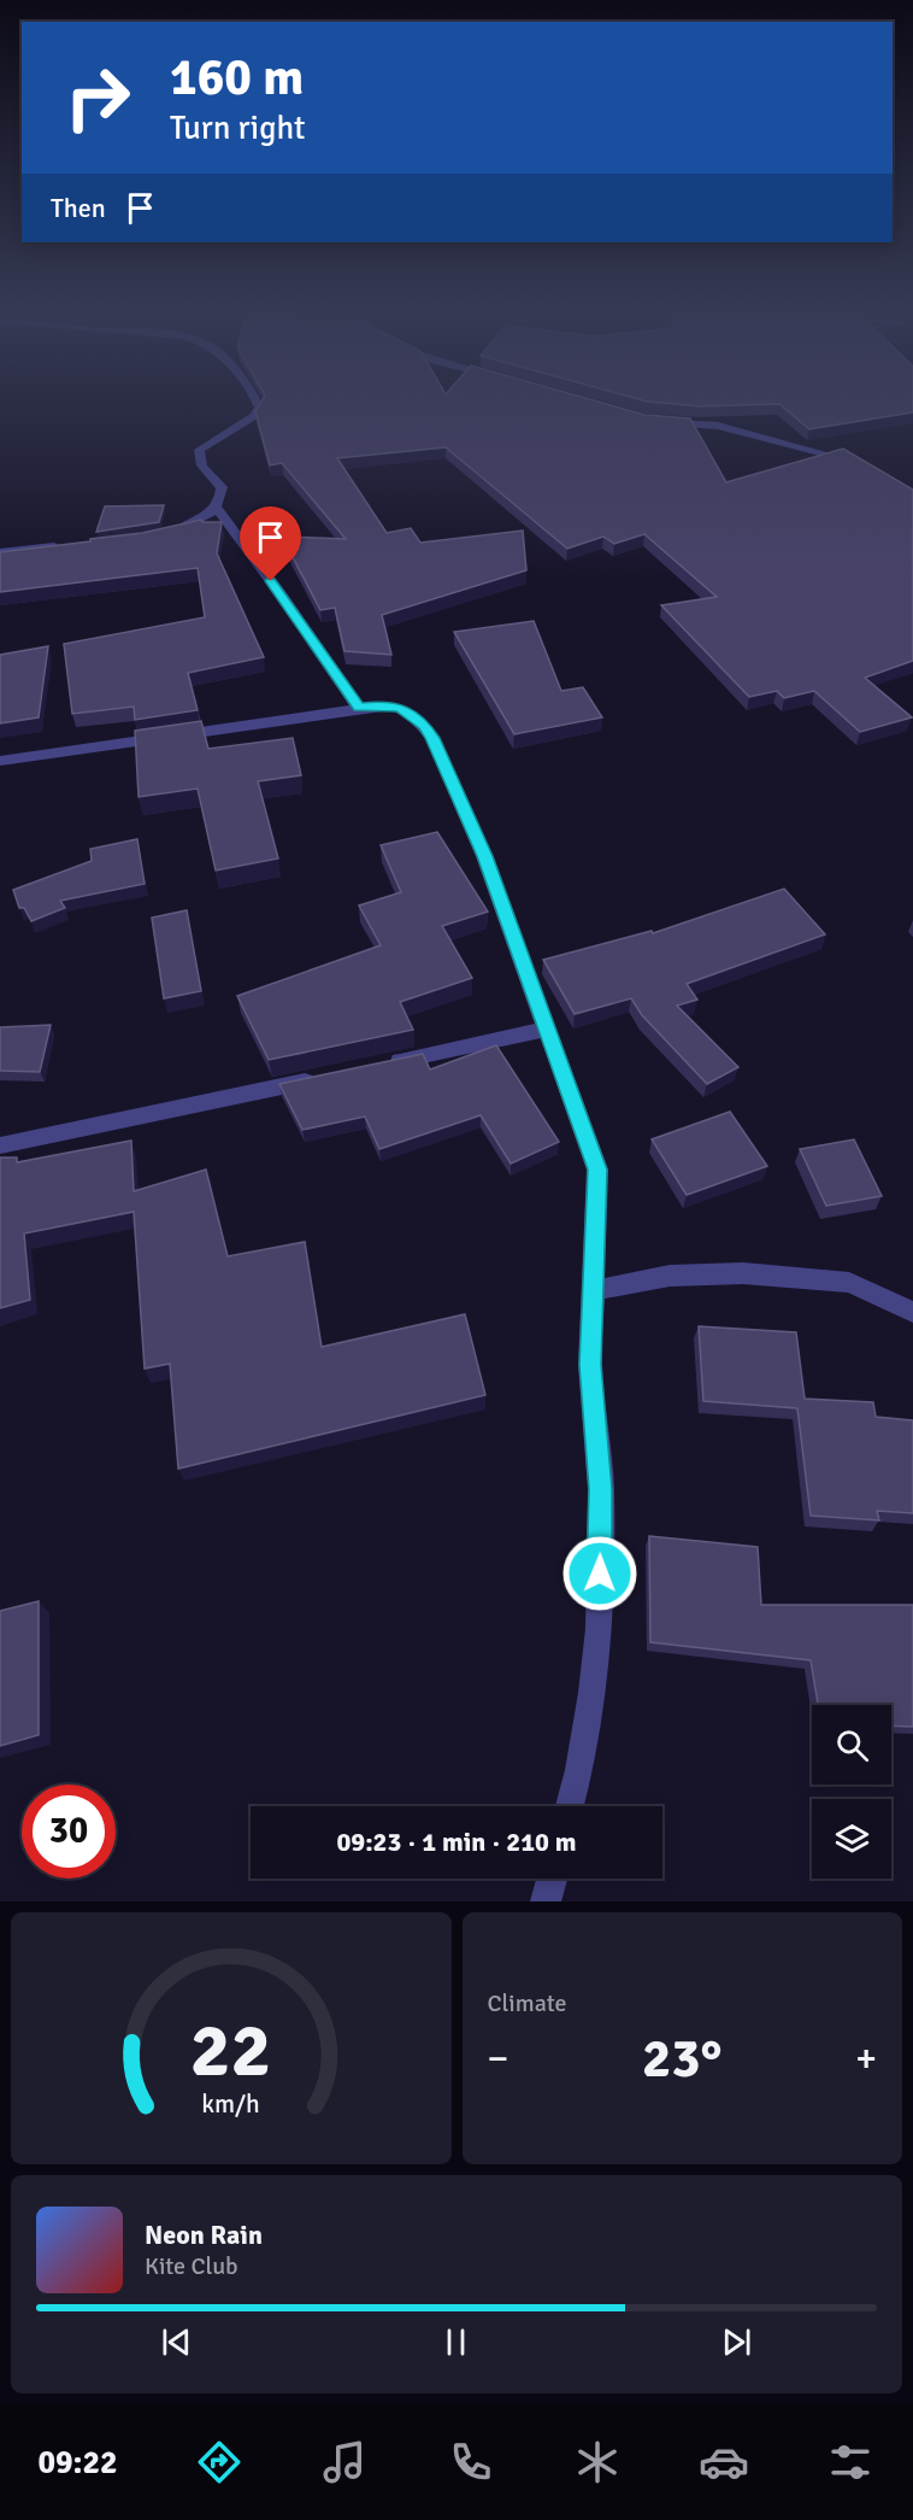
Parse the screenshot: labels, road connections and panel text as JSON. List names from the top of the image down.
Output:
{
  "page": {
    "turn": ["160 m", "Turn right"],
    "then": "Then",
    "limit": "30",
    "trip": "09:23 · 1 min · 210 m",
    "tile": "Climate",
    "heat": ["−", "23°", "+"],
    "song": ["Neon Rain", "Kite Club"],
    "tabs": "09:22",
    "gauge": ["22", "km/h"]
  }
}
